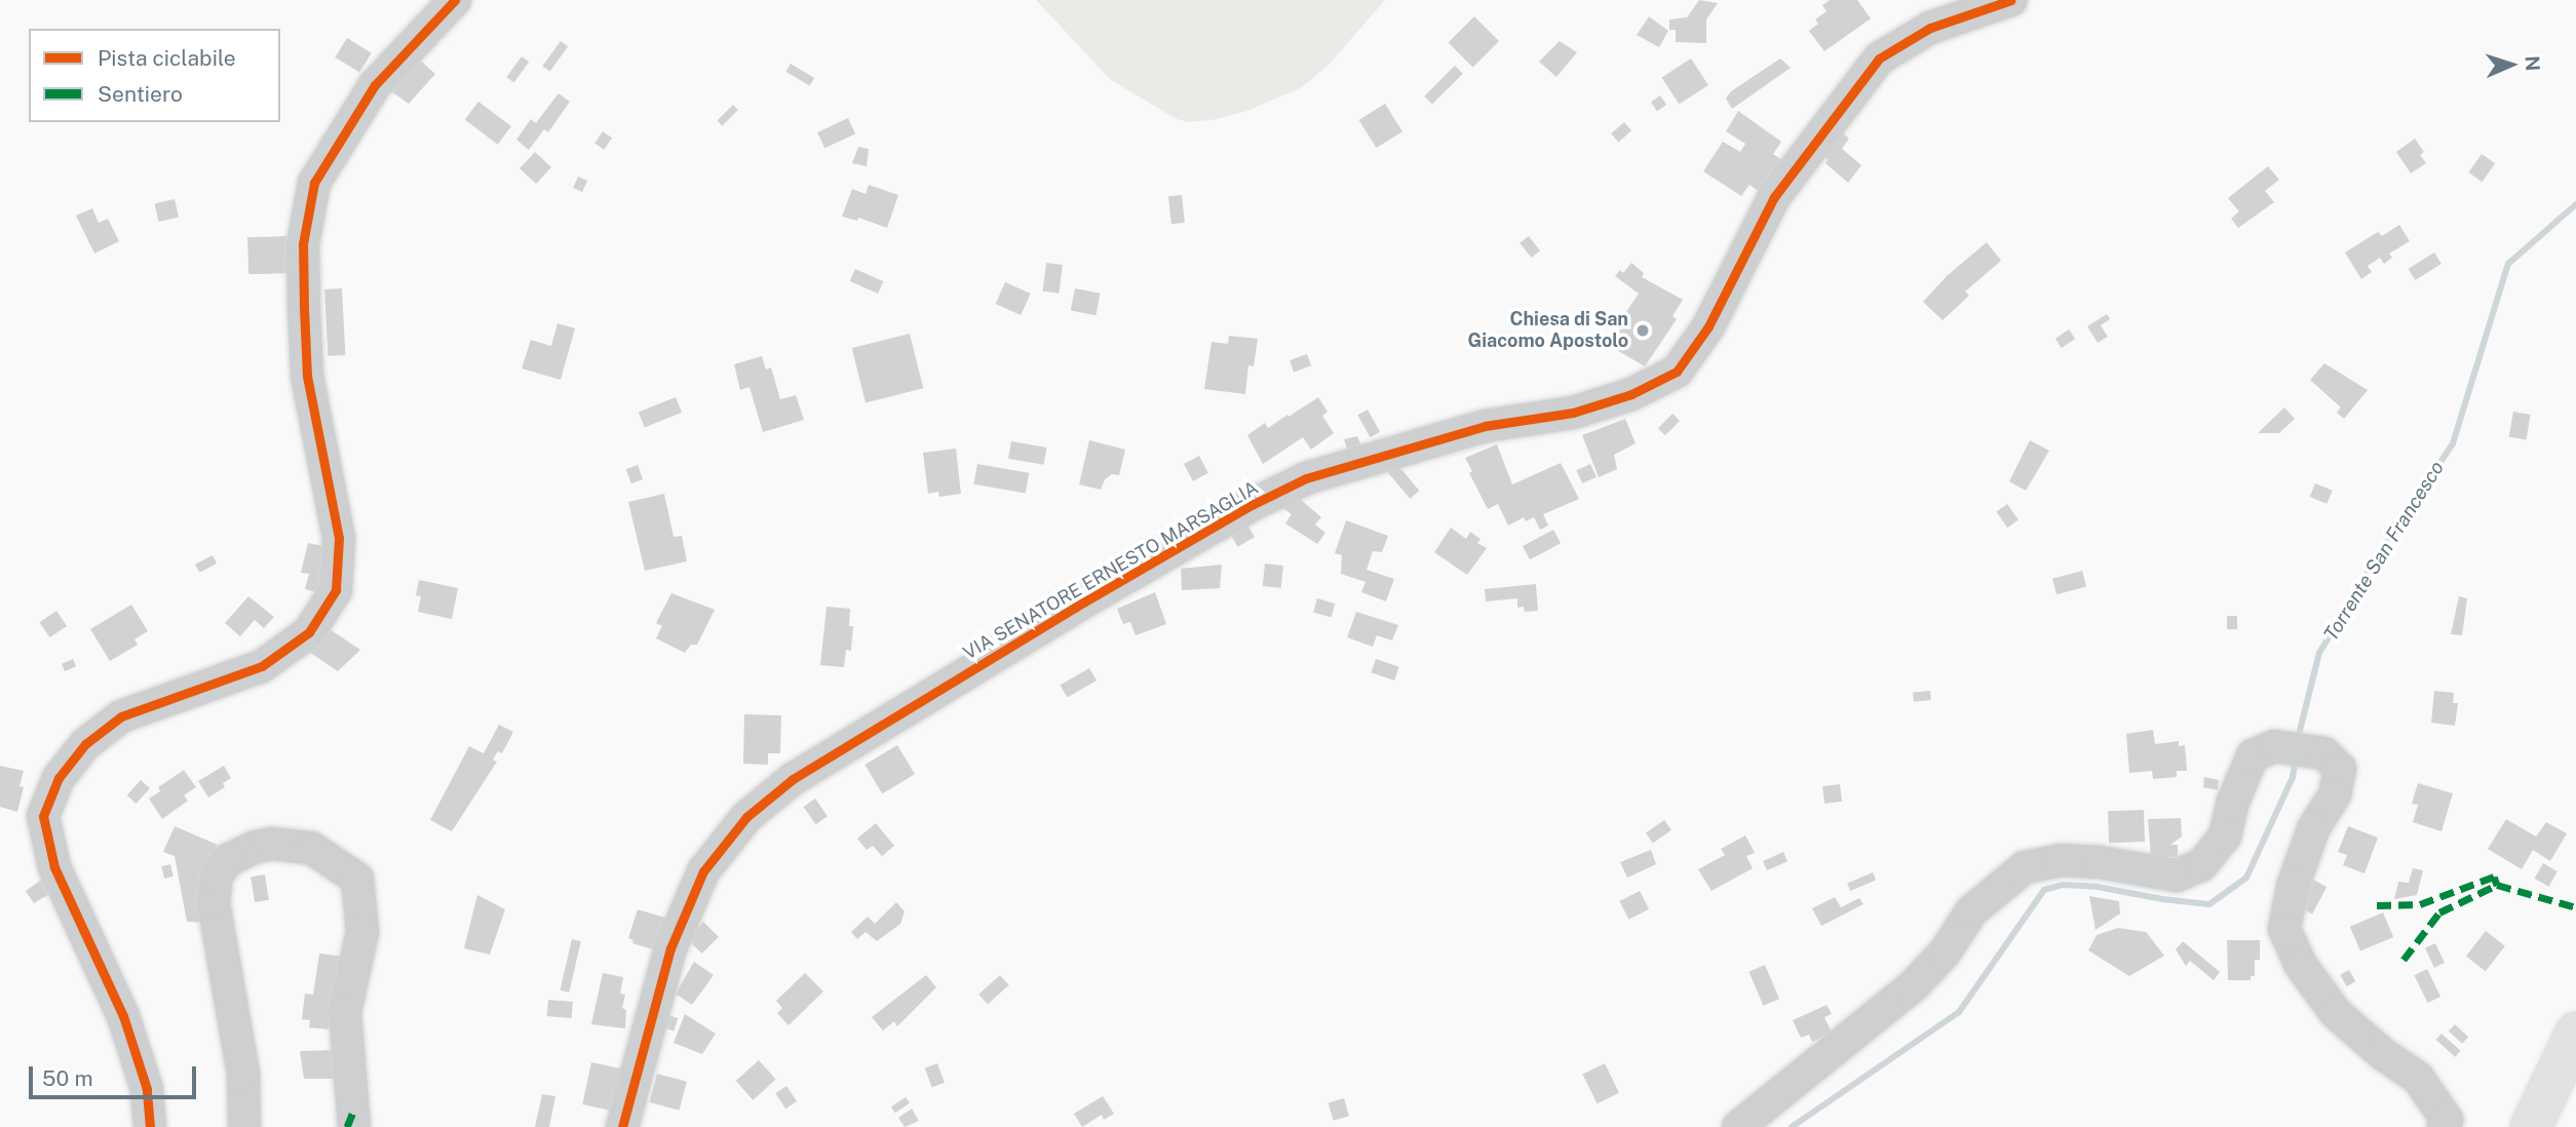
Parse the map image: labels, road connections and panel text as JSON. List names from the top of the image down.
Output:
{
  "streets": {
    "street": ["VIA SENATORE ERNESTO MARSAGLIA"]
  },
  "water": ["Torrente San Francesco"],
  "places": ["Chiesa di San Giacomo Apostolo"],
  "legend": ["Pista ciclabile", "Sentiero"],
  "scale_bar": "50 m",
  "north": "right"
}
